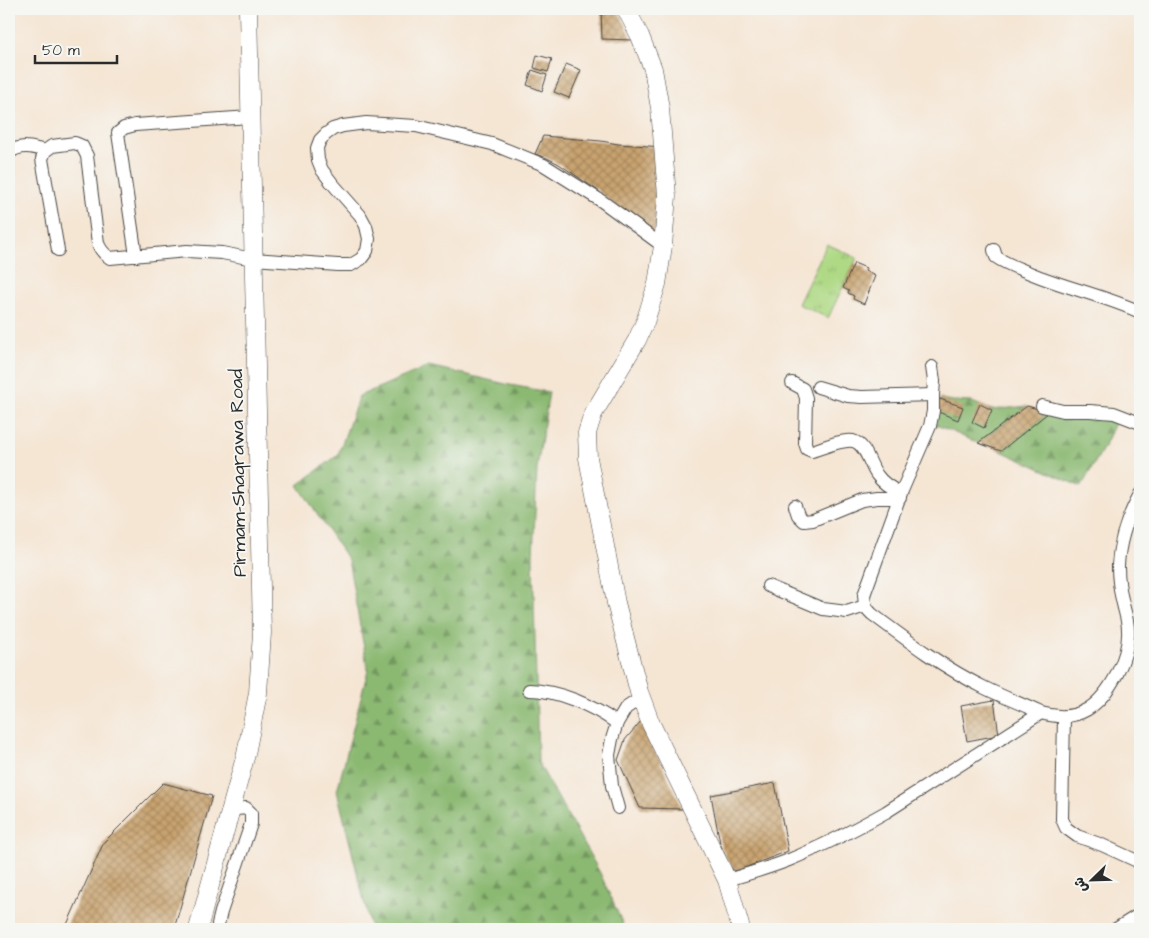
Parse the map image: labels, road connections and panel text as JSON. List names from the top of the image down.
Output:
{
  "streets": {
    "street": ["Pirmam-Shaqrawa Road"]
  },
  "scale_bar": "50 m",
  "north": "bottom left"
}
